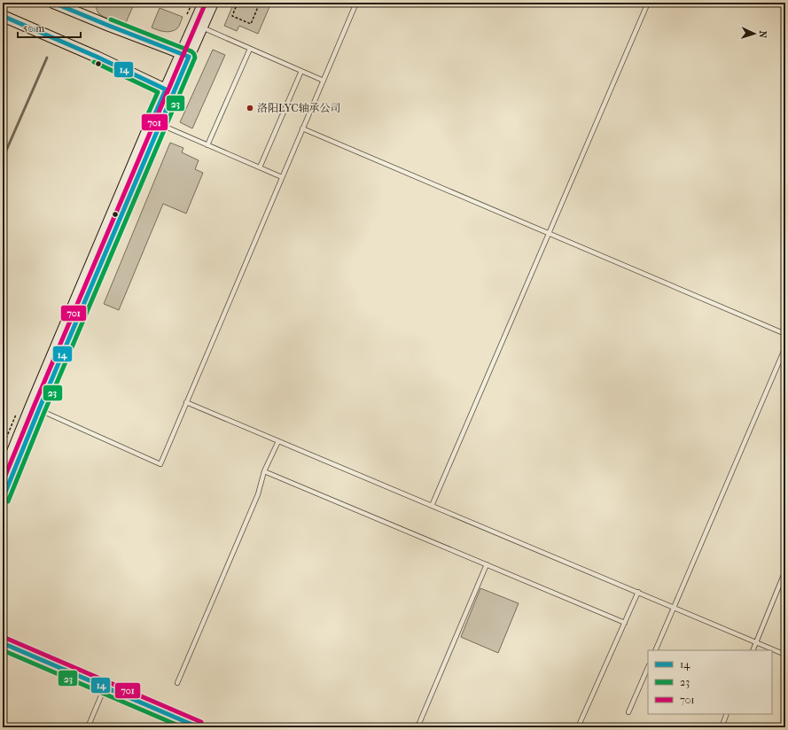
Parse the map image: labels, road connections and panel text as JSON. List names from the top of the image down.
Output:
{
  "places": ["洛阳LYC轴承公司"],
  "lines": ["transit line 14", "transit line 701", "transit line 23"],
  "legend": ["14", "23", "701"],
  "scale_bar": "50 m",
  "north": "right"
}
